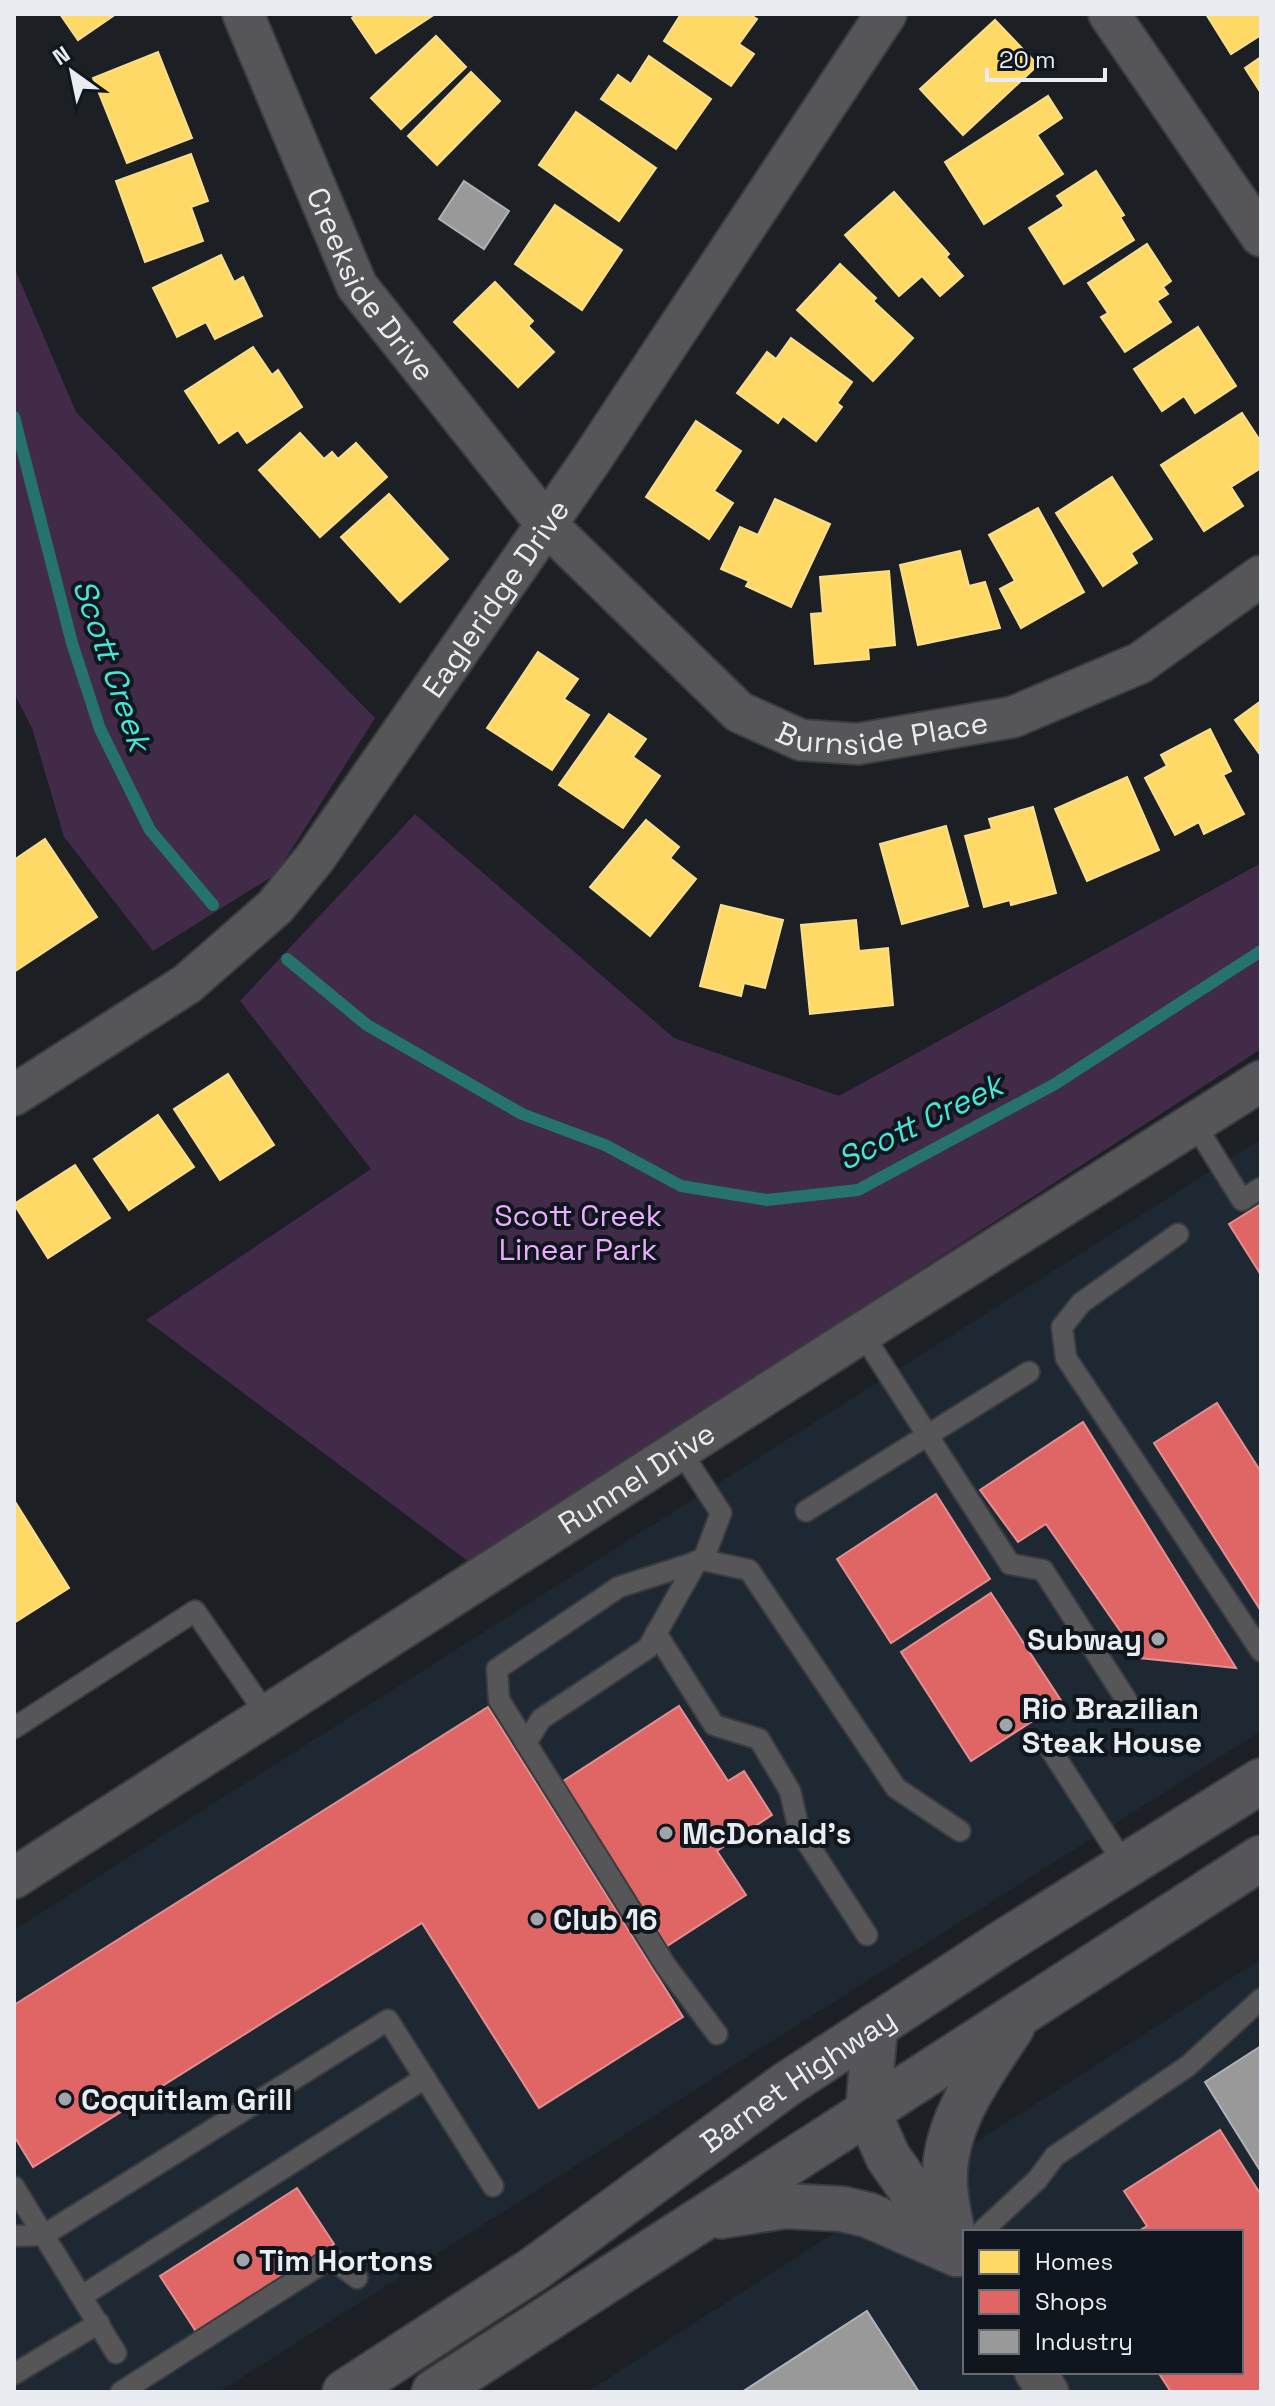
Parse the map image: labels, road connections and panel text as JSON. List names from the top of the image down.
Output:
{
  "streets": {
    "main road": ["Barnet Highway"],
    "street": [
      "Creekside Drive",
      "Eagleridge Drive",
      "Burnside Place",
      "Runnel Drive"
    ]
  },
  "crossings": [
    ["Creekside Drive", "Eagleridge Drive"],
    ["Creekside Drive", "Burnside Place"],
    ["Eagleridge Drive", "Burnside Place"]
  ],
  "water": ["Scott Creek"],
  "parks": ["Scott Creek Linear Park"],
  "places": [
    "Subway",
    "Rio Brazilian Steak House",
    "McDonald's",
    "Club 16",
    "Coquitlam Grill",
    "Tim Hortons"
  ],
  "legend": ["Homes", "Shops", "Industry"],
  "scale_bar": "20 m",
  "north": "top left"
}
